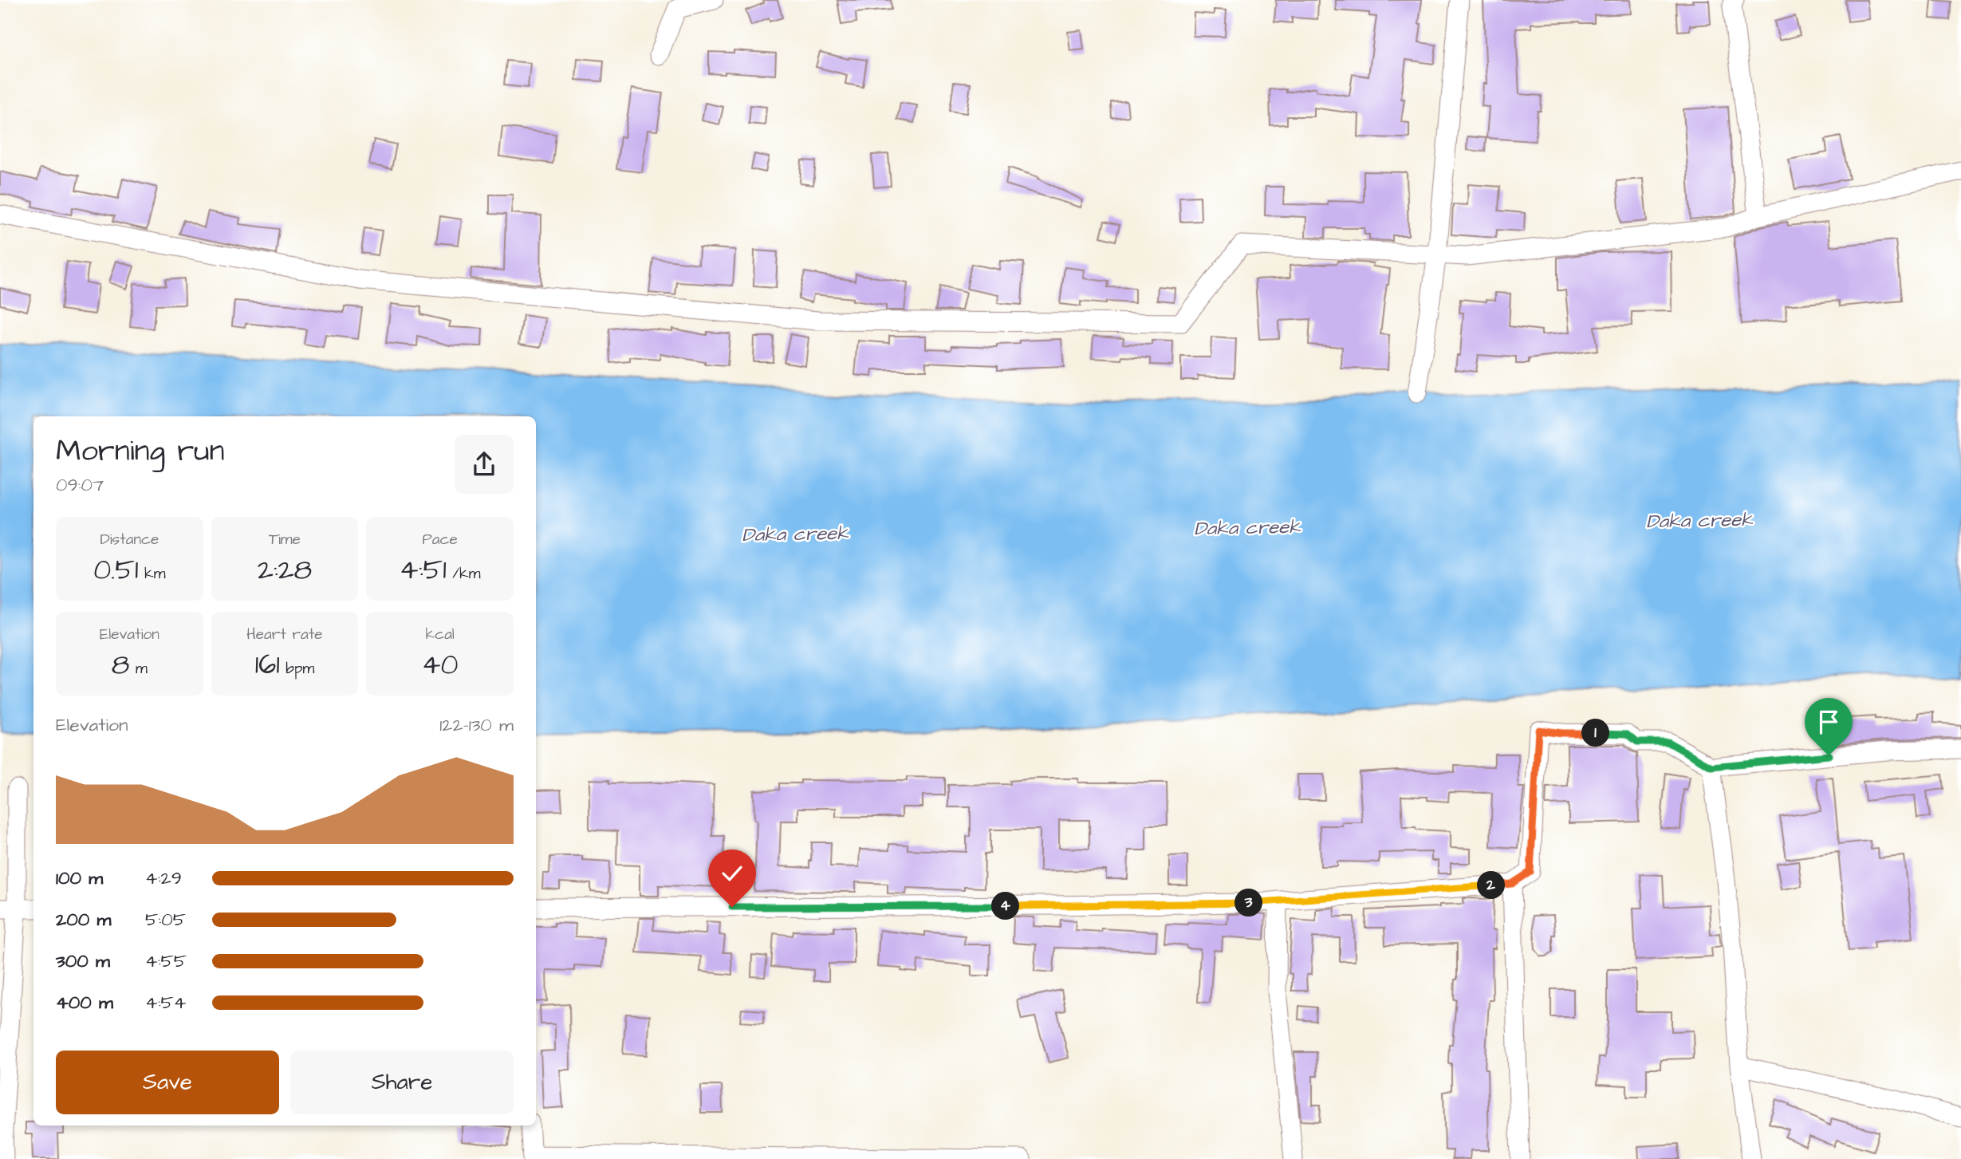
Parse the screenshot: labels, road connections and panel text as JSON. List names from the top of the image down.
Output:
{
  "water": ["Daka creek"],
  "page": {
    "heading": ["Morning run", "09:07"],
    "stats": [
      ["Distance", "0.51 km"],
      ["Time", "2:28"],
      ["Pace", "4:51 /km"],
      ["Elevation", "8 m"],
      ["Heart rate", "161 bpm"],
      ["kcal", "40"]
    ],
    "chart": ["Elevation", "122–130 m"],
    "pins": [
      "1",
      "2",
      "3",
      "4"
    ],
    "list": [
      {
        "name": "100 m",
        "note": "4:29"
      },
      {
        "name": "200 m",
        "note": "5:05"
      },
      {
        "name": "300 m",
        "note": "4:55"
      },
      {
        "name": "400 m",
        "note": "4:54"
      }
    ],
    "buttons": ["Save", "Share"]
  }
}
